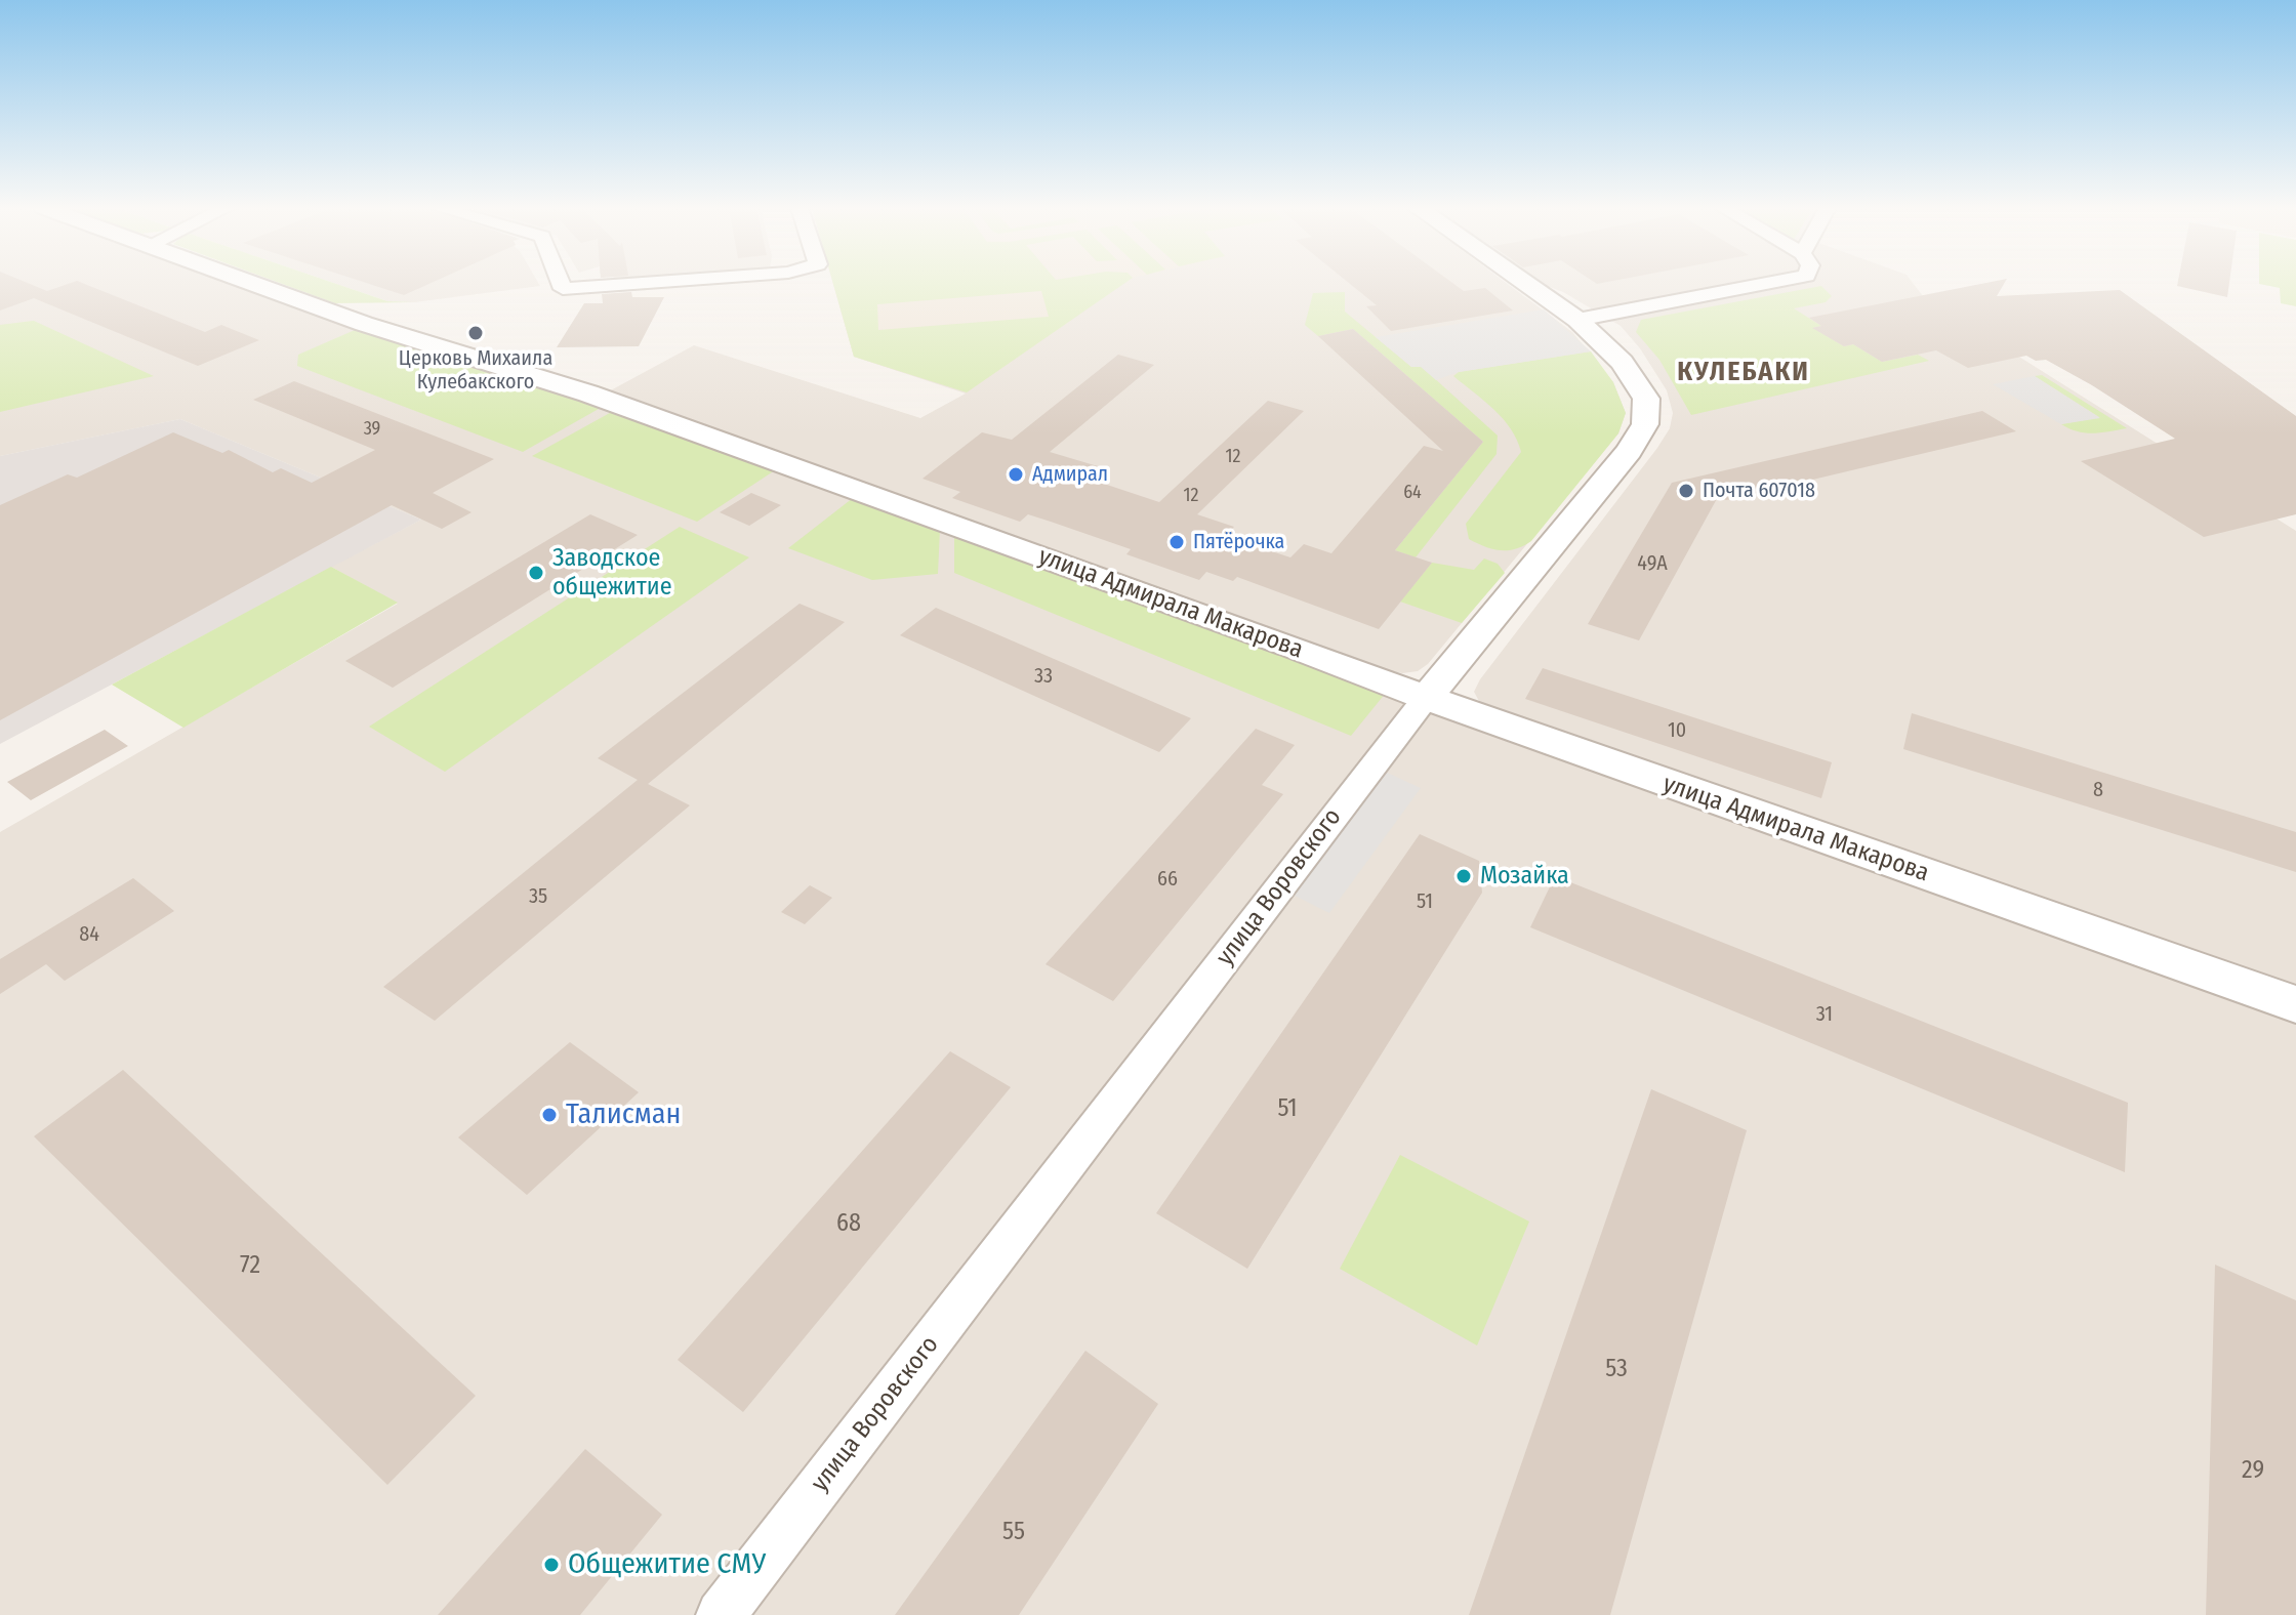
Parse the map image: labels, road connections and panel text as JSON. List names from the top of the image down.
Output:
{
  "streets": {
    "street": ["улица Адмирала Макарова", "улица Воровского"]
  },
  "crossings": [
    ["улица Адмирала Макарова", "улица Воровского"]
  ],
  "districts": ["КУЛЕБАКИ"],
  "places": [
    "Церковь Михаила Кулебакского",
    "Адмирал",
    "Почта 607018",
    "Пятёрочка",
    "Заводское общежитие",
    "Мозайка",
    "Талисман",
    "Общежитие СМУ"
  ],
  "house_numbers": [
    "39",
    "12",
    "64",
    "12",
    "49А",
    "33",
    "10",
    "8",
    "66",
    "35",
    "51",
    "84",
    "31",
    "51",
    "68",
    "72",
    "53",
    "29",
    "55"
  ]
}
